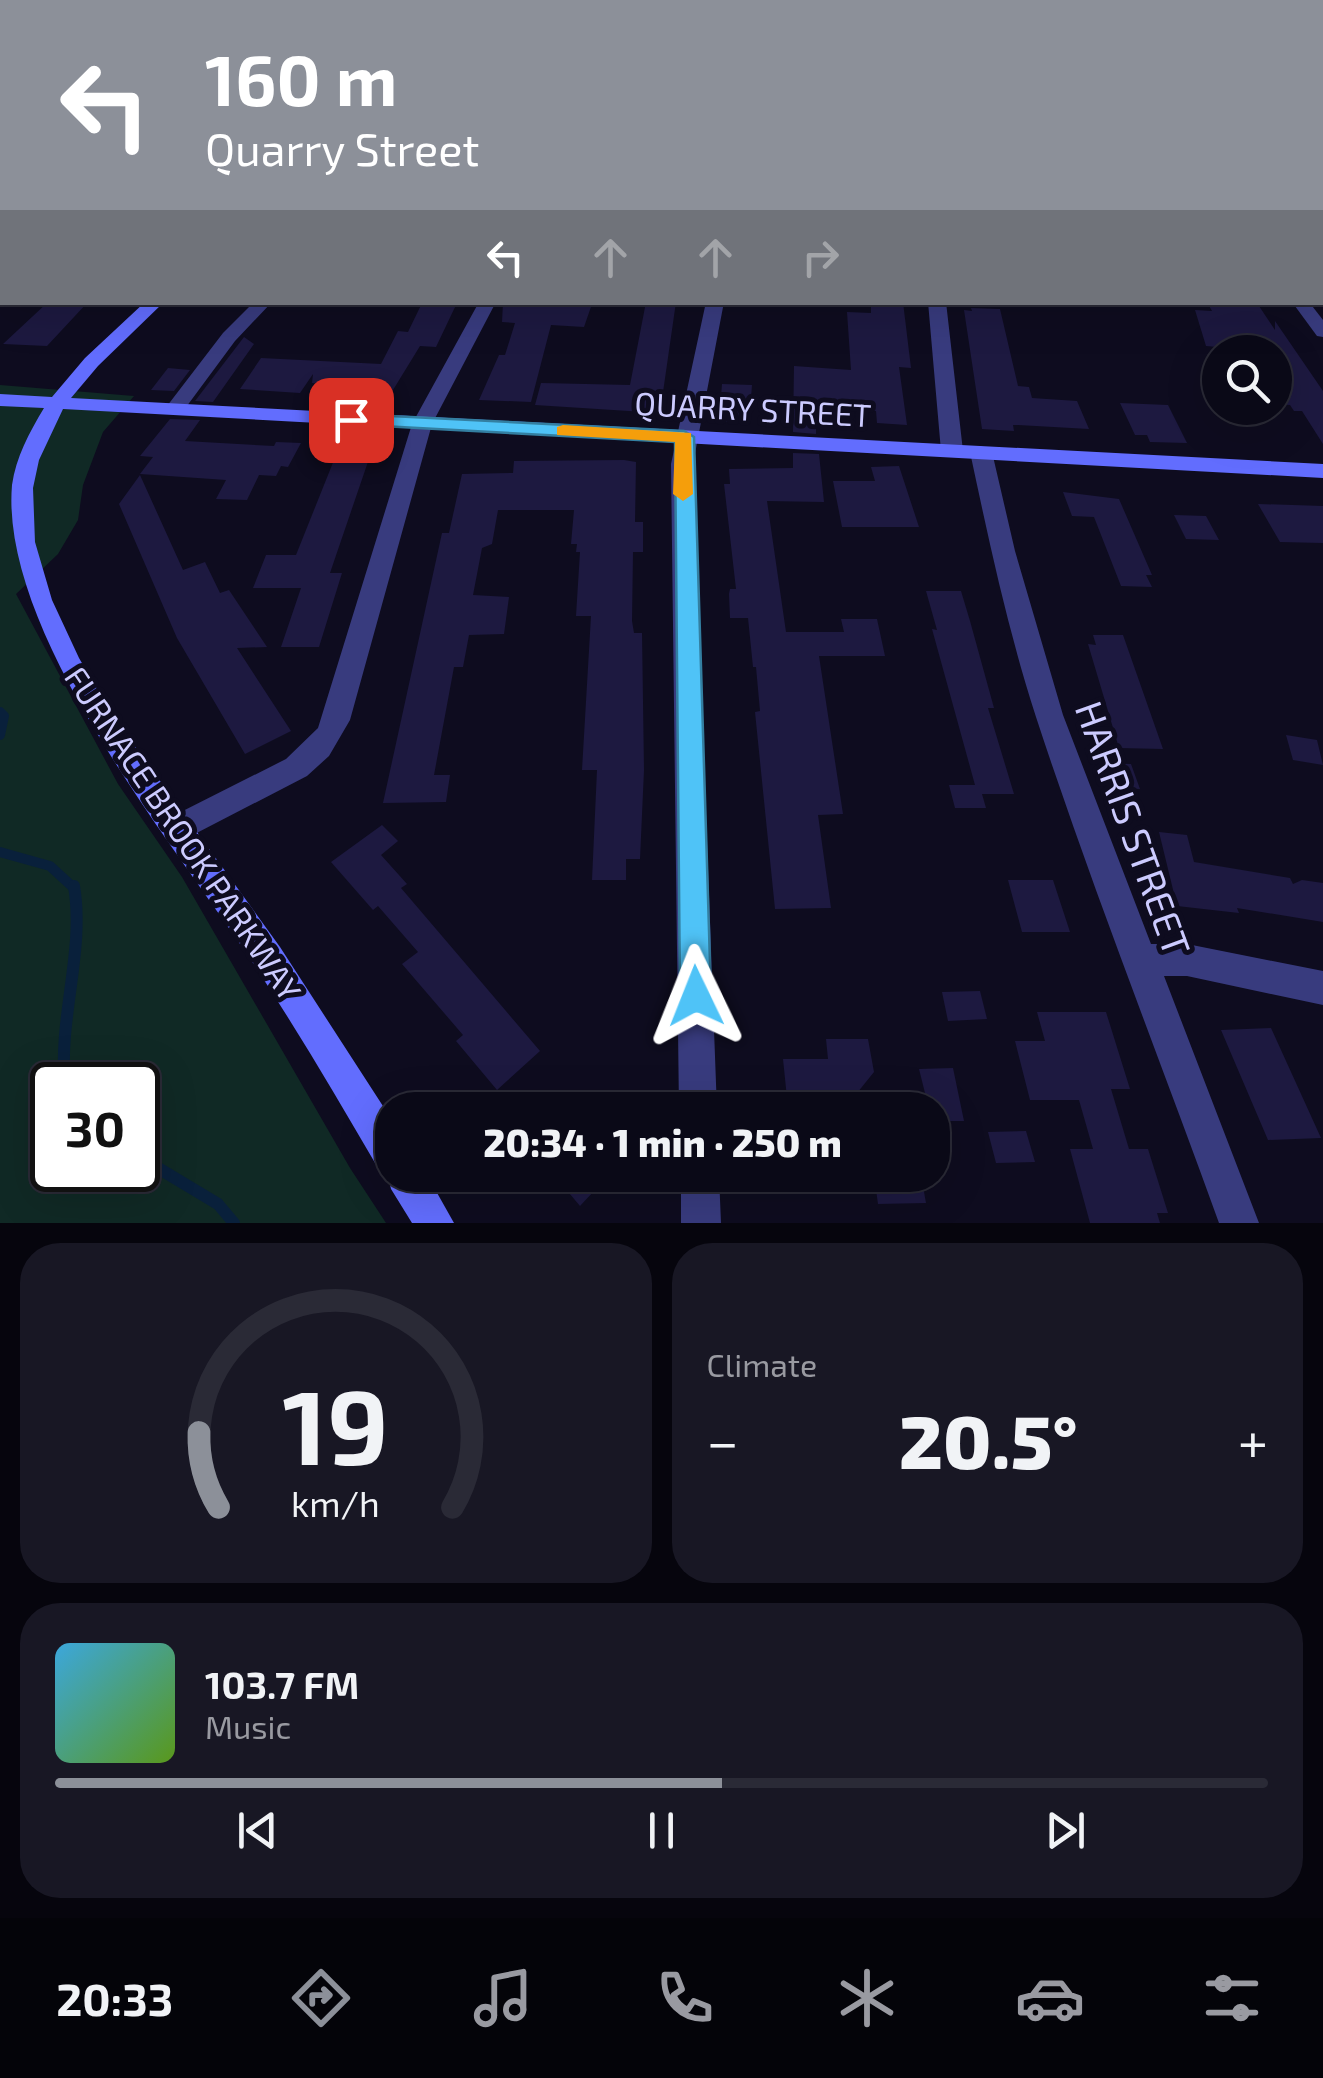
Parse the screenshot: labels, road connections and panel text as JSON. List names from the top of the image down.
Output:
{
  "streets": {
    "main road": ["QUARRY STREET", "FURNACE BROOK PARKWAY"],
    "street": ["HARRIS STREET"]
  },
  "crossings": [
    ["QUARRY STREET", "HARRIS STREET"],
    ["QUARRY STREET", "FURNACE BROOK PARKWAY"]
  ],
  "page": {
    "turn": ["160 m", "Quarry Street"],
    "limit": "30",
    "trip": "20:34 · 1 min · 250 m",
    "tile": "Climate",
    "heat": ["−", "20.5°", "+"],
    "song": ["103.7 FM", "Music"],
    "tabs": "20:33",
    "gauge": ["19", "km/h"]
  }
}
